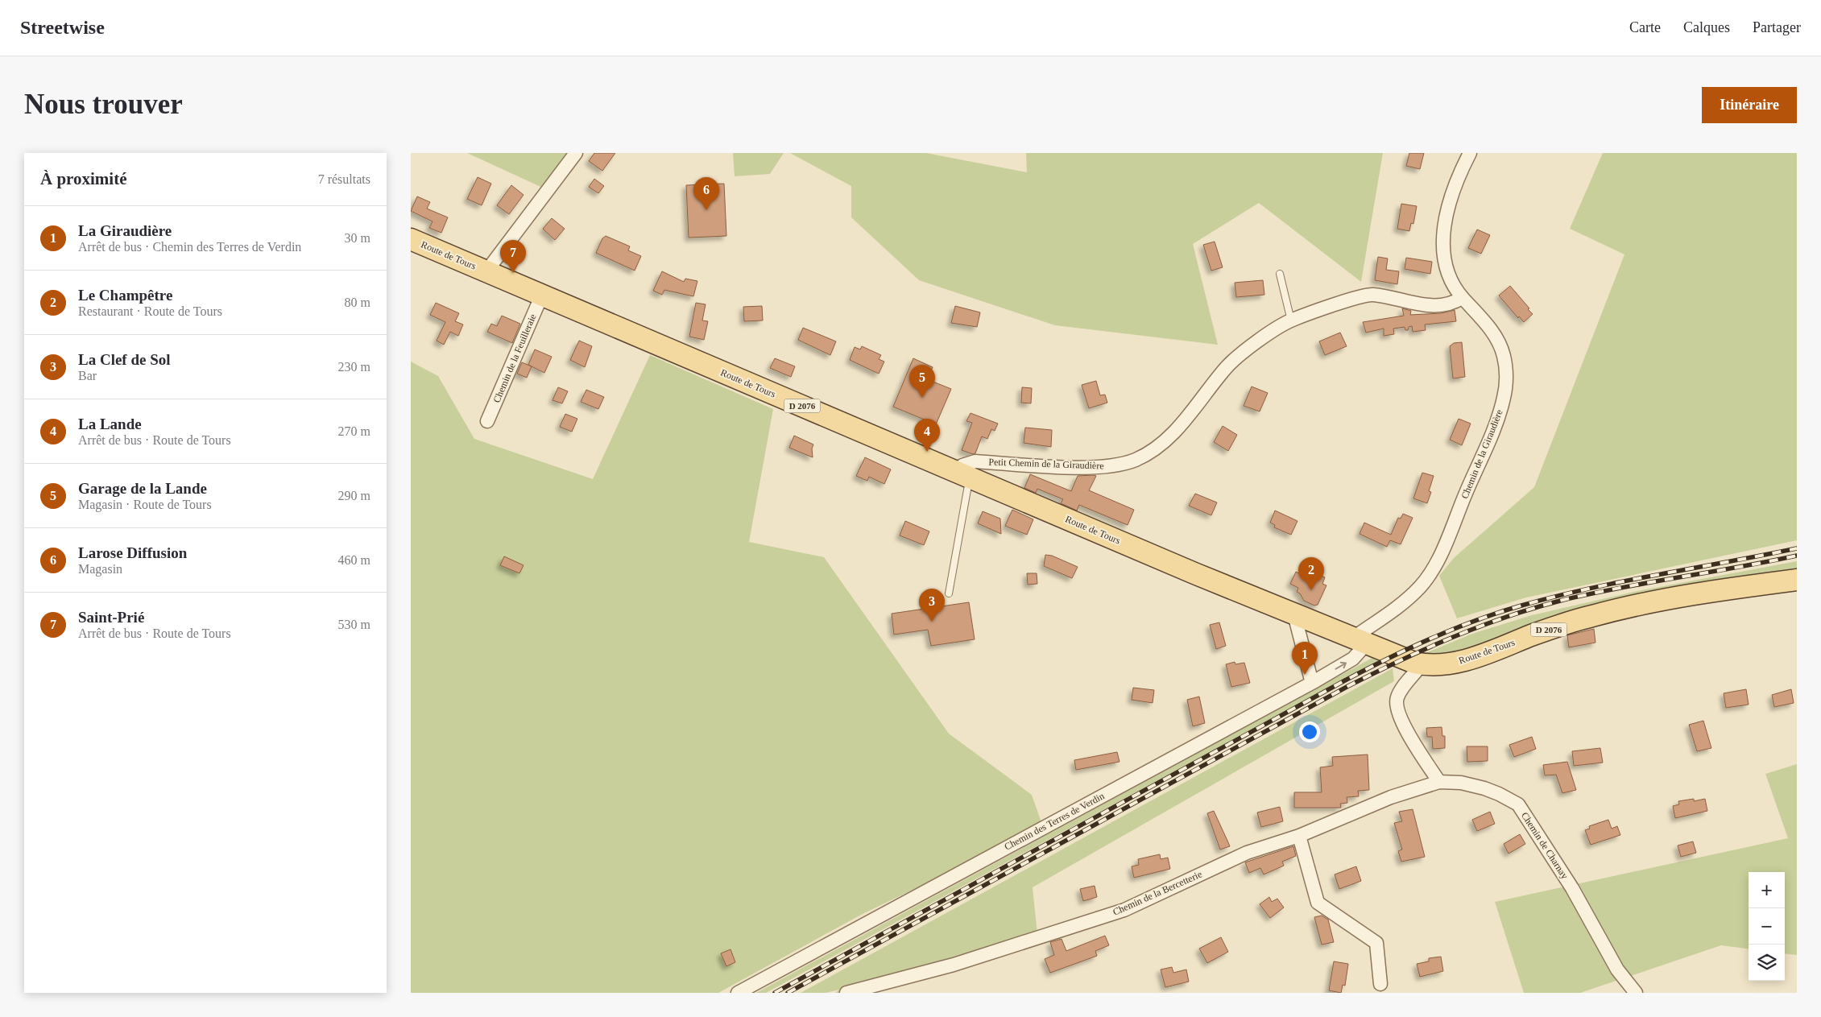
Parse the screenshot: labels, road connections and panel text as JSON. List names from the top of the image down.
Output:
{
  "streets": {
    "main road": ["Route de Tours", "D 2076"],
    "street": [
      "Chemin de la Feuilleraie",
      "Chemin de la Giraudière",
      "Petit Chemin de la Giraudière",
      "Chemin des Terres de Verdin",
      "Chemin de Charnay",
      "Chemin de la Bercetterie"
    ]
  },
  "crossings": [
    ["Route de Tours", "Chemin de la Feuilleraie"],
    ["Route de Tours", "Chemin de la Giraudière"],
    ["Route de Tours", "Petit Chemin de la Giraudière"],
    ["Route de Tours", "Chemin des Terres de Verdin"],
    ["Chemin de la Giraudière", "Petit Chemin de la Giraudière"],
    ["Chemin de la Giraudière", "Chemin des Terres de Verdin"],
    ["Chemin de Charnay", "Chemin de la Bercetterie"]
  ],
  "page": {
    "header": "Streetwise",
    "nav": ["Carte", "Calques", "Partager"],
    "buttons": "Itinéraire",
    "title": "Nous trouver",
    "heading": ["À proximité", "7 résultats"],
    "pins": [
      "6",
      "7",
      "5",
      "4",
      "2",
      "3",
      "1"
    ],
    "list": [
      {
        "mark": "1",
        "name": "La Giraudière",
        "note": "Arrêt de bus · Chemin des Terres de Verdin",
        "value": "30 m"
      },
      {
        "mark": "2",
        "name": "Le Champêtre",
        "note": "Restaurant · Route de Tours",
        "value": "80 m"
      },
      {
        "mark": "3",
        "name": "La Clef de Sol",
        "note": "Bar",
        "value": "230 m"
      },
      {
        "mark": "4",
        "name": "La Lande",
        "note": "Arrêt de bus · Route de Tours",
        "value": "270 m"
      },
      {
        "mark": "5",
        "name": "Garage de la Lande",
        "note": "Magasin · Route de Tours",
        "value": "290 m"
      },
      {
        "mark": "6",
        "name": "Larose Diffusion",
        "note": "Magasin",
        "value": "460 m"
      },
      {
        "mark": "7",
        "name": "Saint-Prié",
        "note": "Arrêt de bus · Route de Tours",
        "value": "530 m"
      }
    ],
    "map_buttons": ["+", "−"]
  }
}
